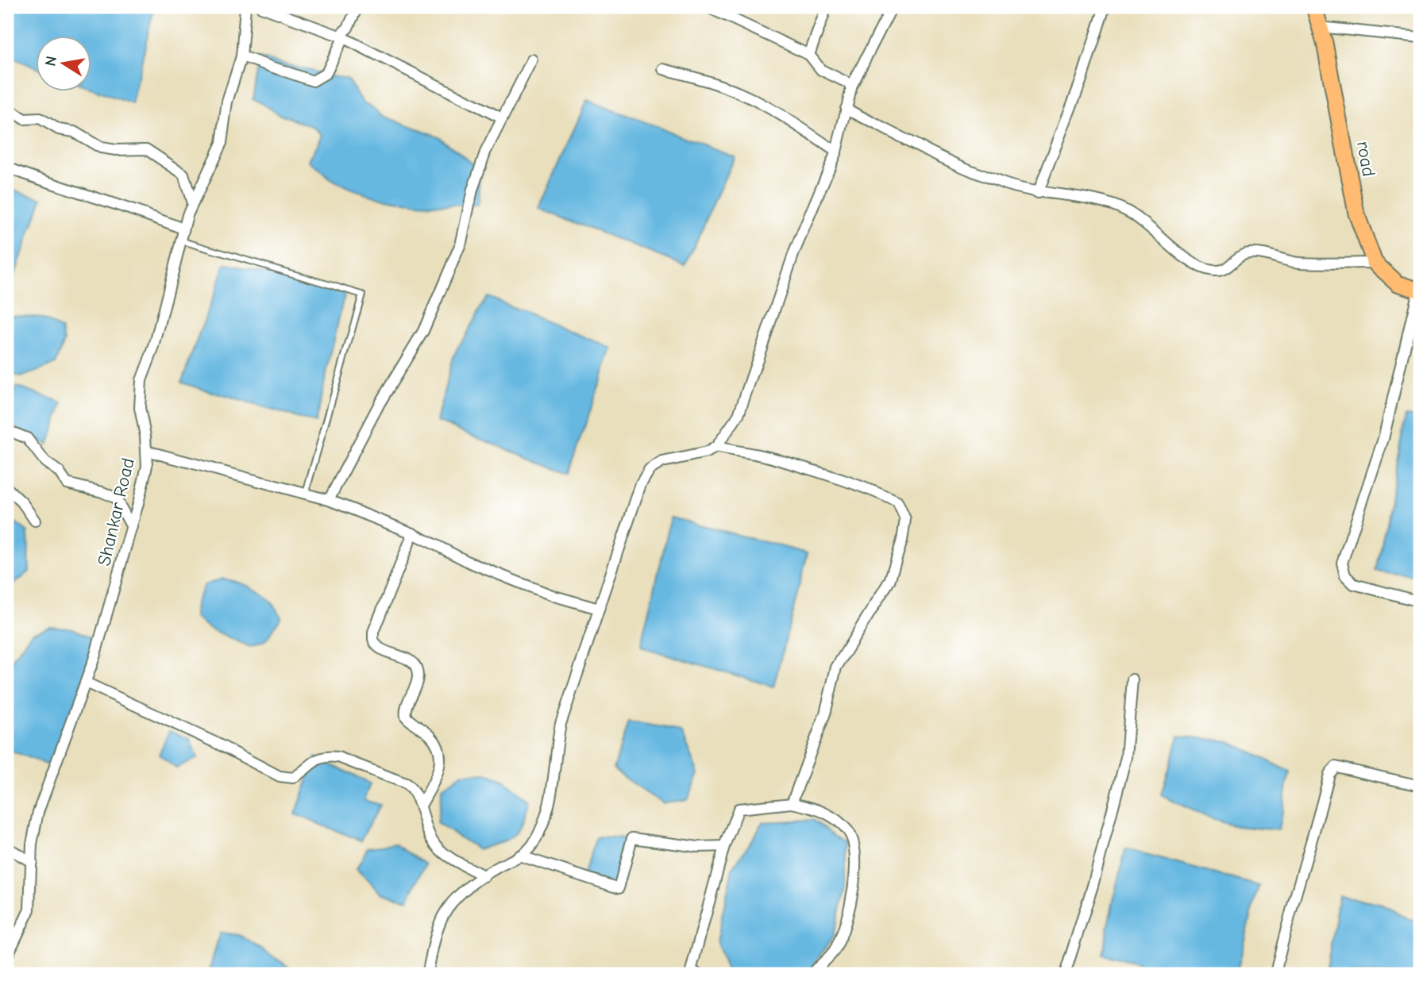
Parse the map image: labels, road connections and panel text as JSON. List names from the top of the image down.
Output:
{
  "streets": {
    "main road": ["road"],
    "street": ["Shankar Road"]
  },
  "north": "left"
}
